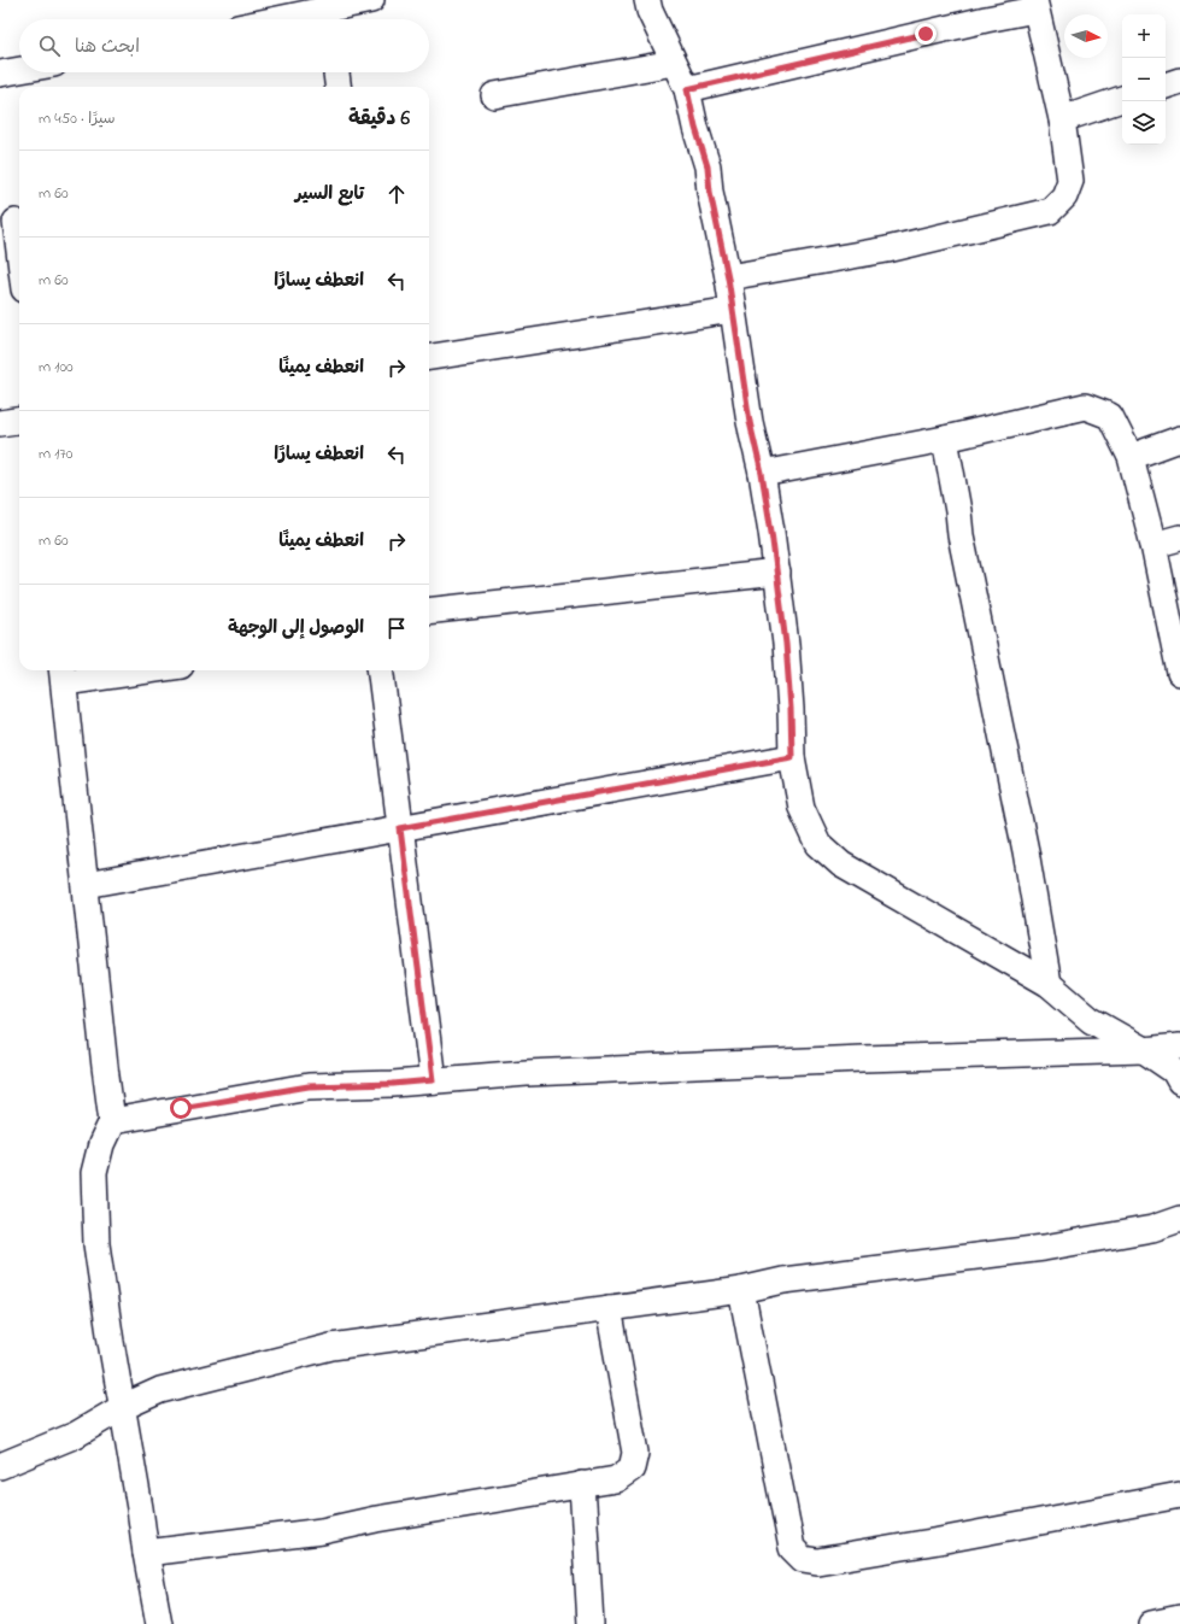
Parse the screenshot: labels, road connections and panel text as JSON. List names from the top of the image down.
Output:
{
  "north": "right",
  "page": {
    "map_buttons": ["+", "−"],
    "search": "ابحث هنا",
    "heading": ["6 دقيقة", "سيرًا · 450 m"],
    "list": [
      ["تابع السير", "60 m"],
      ["انعطف يسارًا", "60 m"],
      ["انعطف يمينًا", "100 m"],
      ["انعطف يسارًا", "170 m"],
      ["انعطف يمينًا", "60 m"],
      "الوصول إلى الوجهة"
    ]
  }
}
